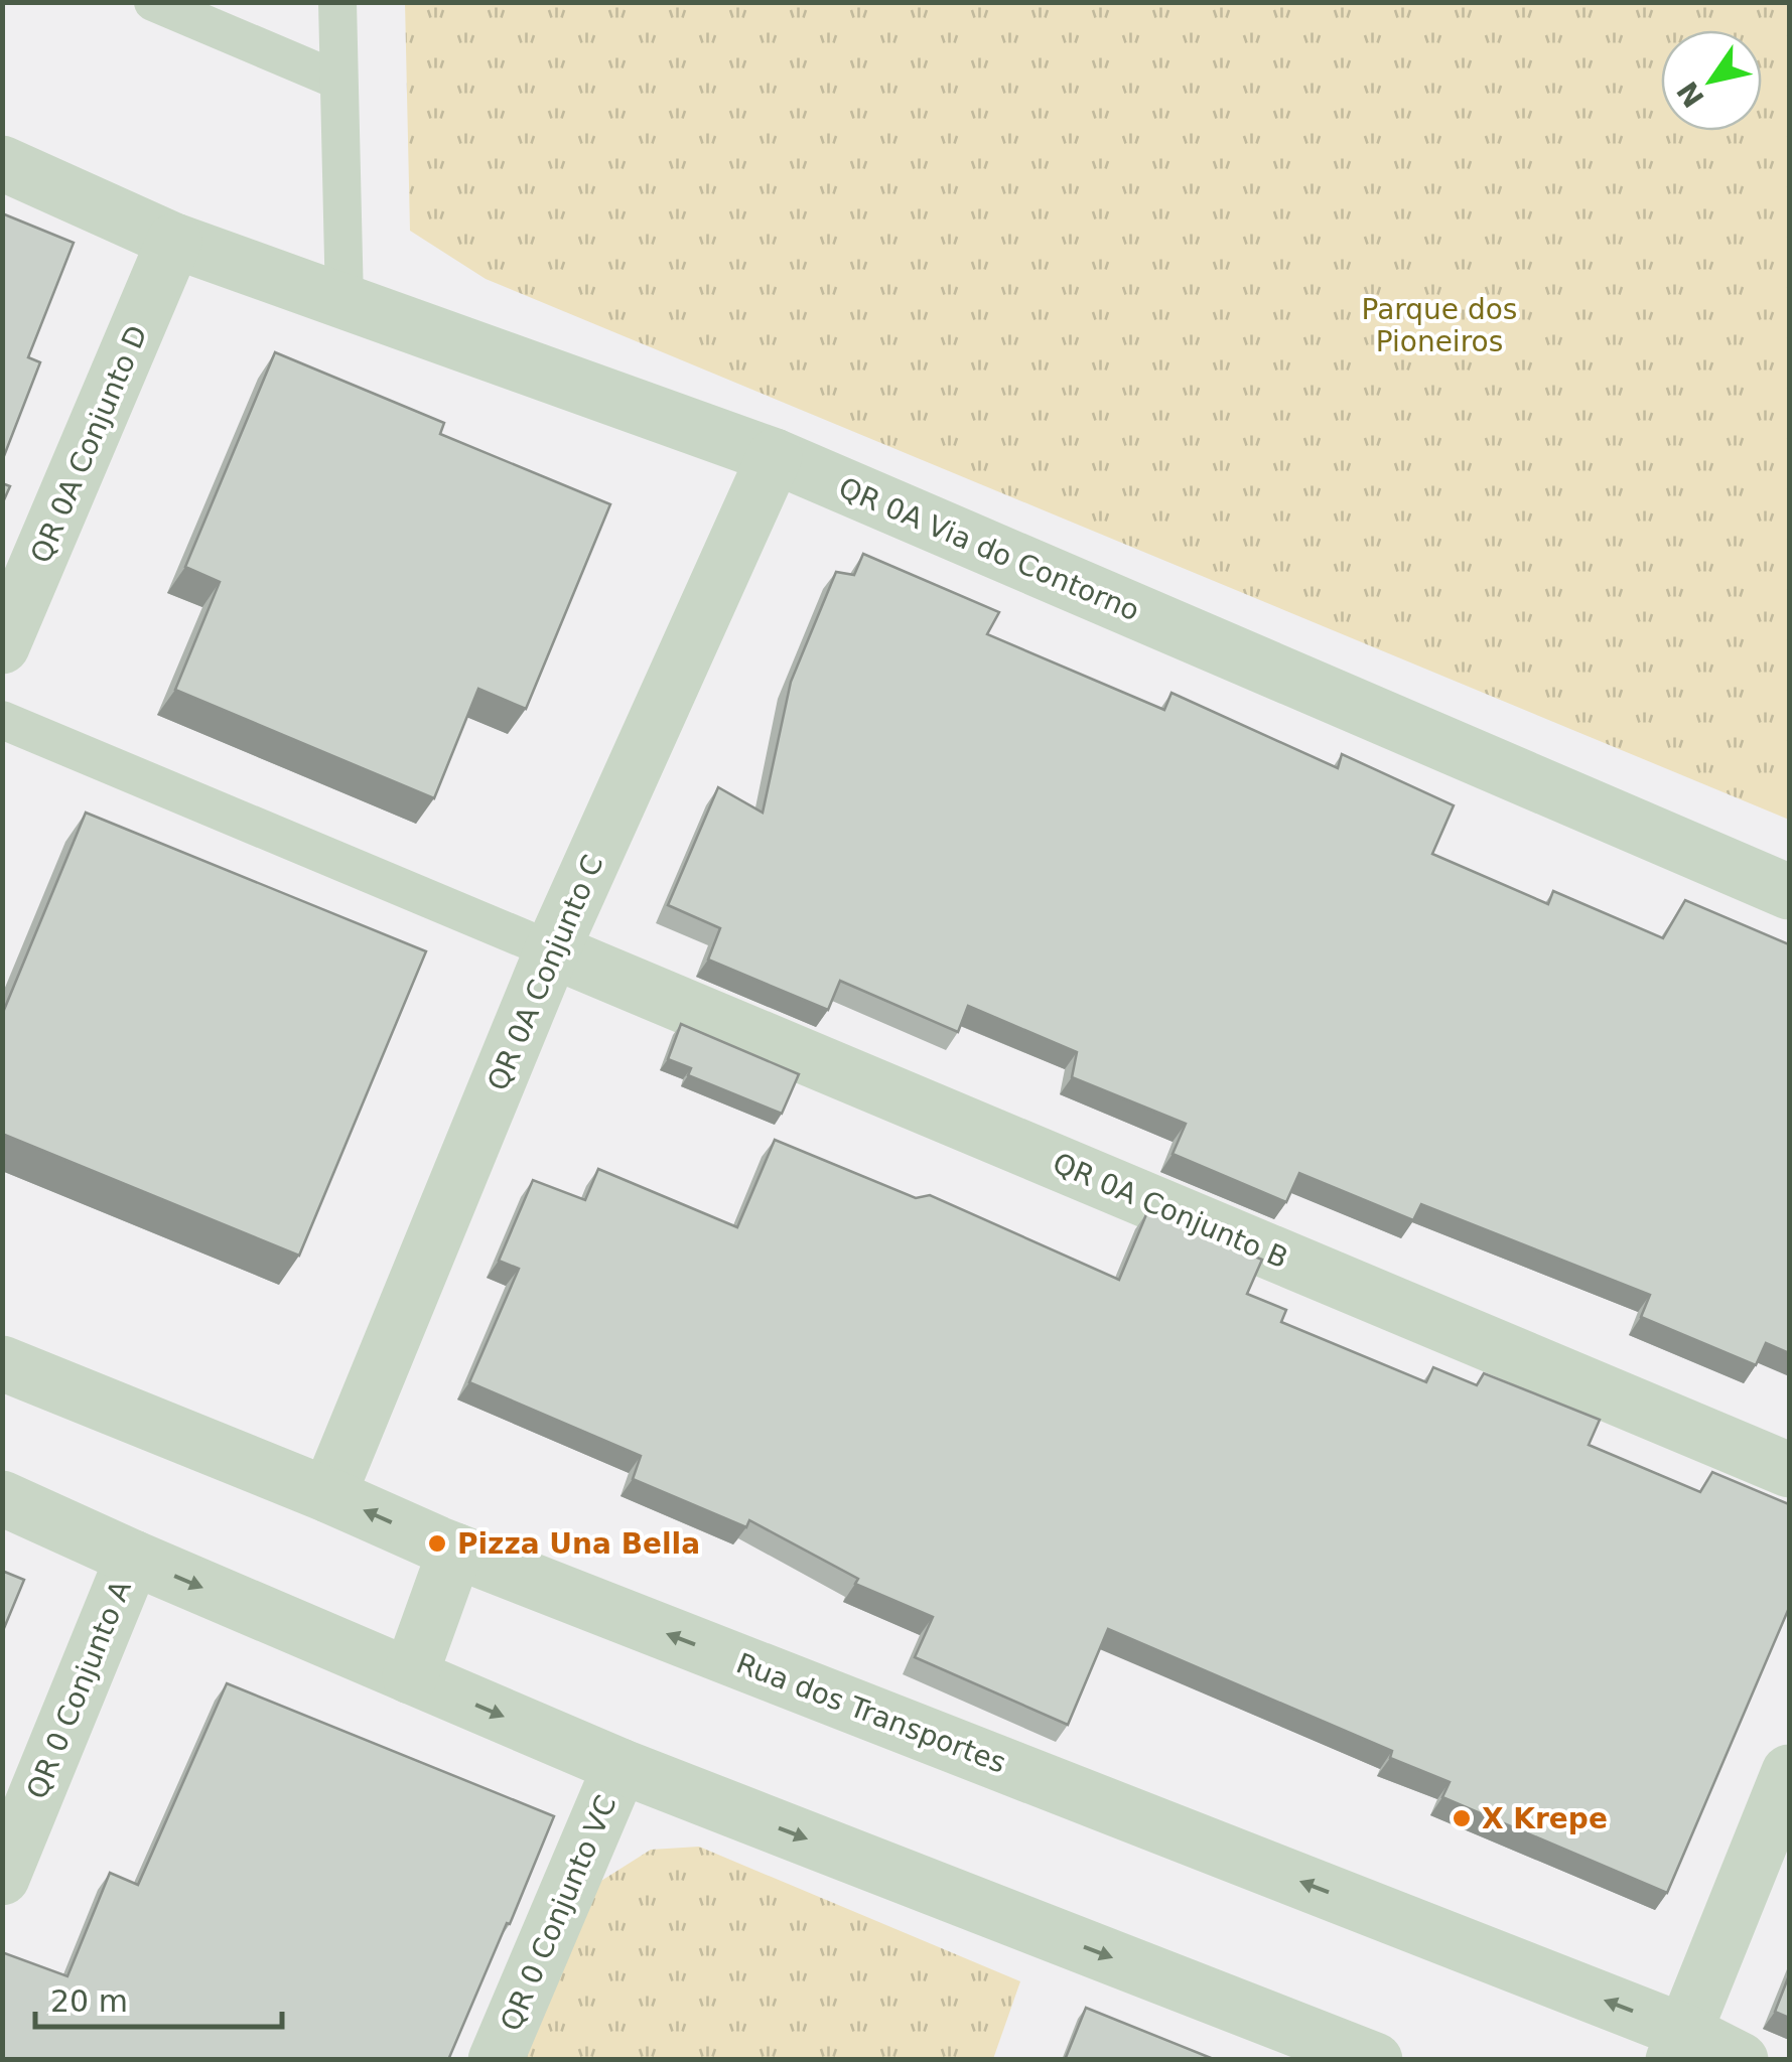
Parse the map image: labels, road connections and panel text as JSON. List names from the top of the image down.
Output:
{
  "streets": {
    "street": [
      "QR 0A Conjunto D",
      "QR 0A Via do Contorno",
      "QR 0A Conjunto C",
      "QR 0A Conjunto B",
      "QR 0 Conjunto A",
      "Rua dos Transportes",
      "QR 0 Conjunto VC"
    ]
  },
  "crossings": [
    ["QR 0A Conjunto D", "QR 0A Via do Contorno"],
    ["QR 0A Via do Contorno", "QR 0A Conjunto C"],
    ["QR 0A Conjunto C", "QR 0A Conjunto B"],
    ["QR 0A Conjunto C", "Rua dos Transportes"]
  ],
  "parks": ["Parque dos Pioneiros"],
  "places": ["Pizza Una Bella", "X Krepe"],
  "scale_bar": "20 m",
  "north": "bottom left"
}
